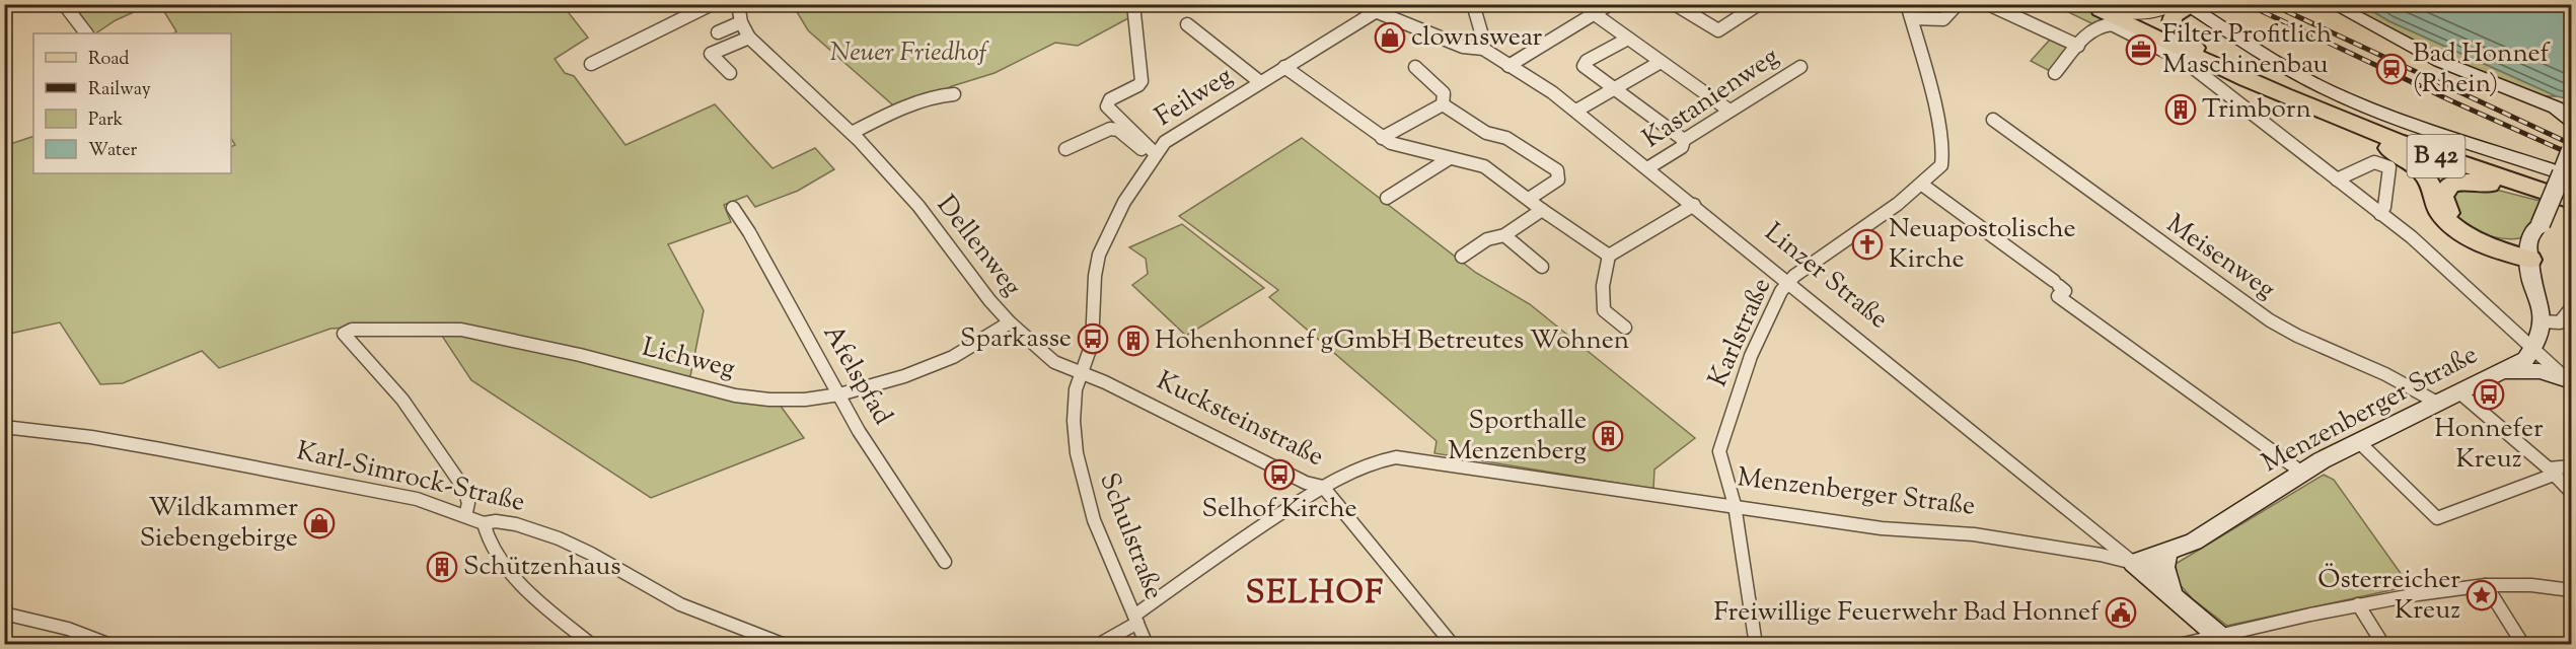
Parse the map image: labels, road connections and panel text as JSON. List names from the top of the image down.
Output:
{
  "streets": {
    "highway": ["B 42"],
    "main road": ["Linzer Straße", "Menzenberger Straße"],
    "street": [
      "Feilweg",
      "Kastanienweg",
      "Dellenweg",
      "Meisenweg",
      "Karlstraße",
      "Lichweg",
      "Afelspfad",
      "Kucksteinstraße",
      "Karl-Simrock-Straße",
      "Schulstraße"
    ]
  },
  "crossings": [
    ["Feilweg", "Linzer Straße"],
    ["Feilweg", "Schulstraße"],
    ["Kastanienweg", "Linzer Straße"],
    ["Dellenweg", "Lichweg"],
    ["Dellenweg", "Kucksteinstraße"],
    ["Dellenweg", "Schulstraße"],
    ["Meisenweg", "Menzenberger Straße"],
    ["Linzer Straße", "Karlstraße"],
    ["Linzer Straße", "Menzenberger Straße"],
    ["Karlstraße", "Menzenberger Straße"],
    ["Lichweg", "Afelspfad"],
    ["Lichweg", "Karl-Simrock-Straße"],
    ["Menzenberger Straße", "Kucksteinstraße"],
    ["Menzenberger Straße", "Schulstraße"],
    ["Kucksteinstraße", "Schulstraße"]
  ],
  "districts": ["SELHOF"],
  "parks": ["Neuer Friedhof"],
  "places": {
    "shop": ["clownswear", "Wildkammer Siebengebirge"],
    "office": ["Filter Profitlich Maschinenbau"],
    "station": ["Bad Honnef (Rhein)"],
    "building": [
      "Trimborn",
      "Hohenhonnef gGmbH Betreutes Wohnen",
      "Sporthalle Menzenberg",
      "Schützenhaus"
    ],
    "church": ["Neuapostolische Kirche"],
    "bus stop": ["Sparkasse", "Honnefer Kreuz", "Selhof Kirche"],
    "place": ["Österreicher Kreuz"],
    "public building": ["Freiwillige Feuerwehr Bad Honnef"]
  },
  "legend": [
    "Road",
    "Railway",
    "Park",
    "Water"
  ]
}
